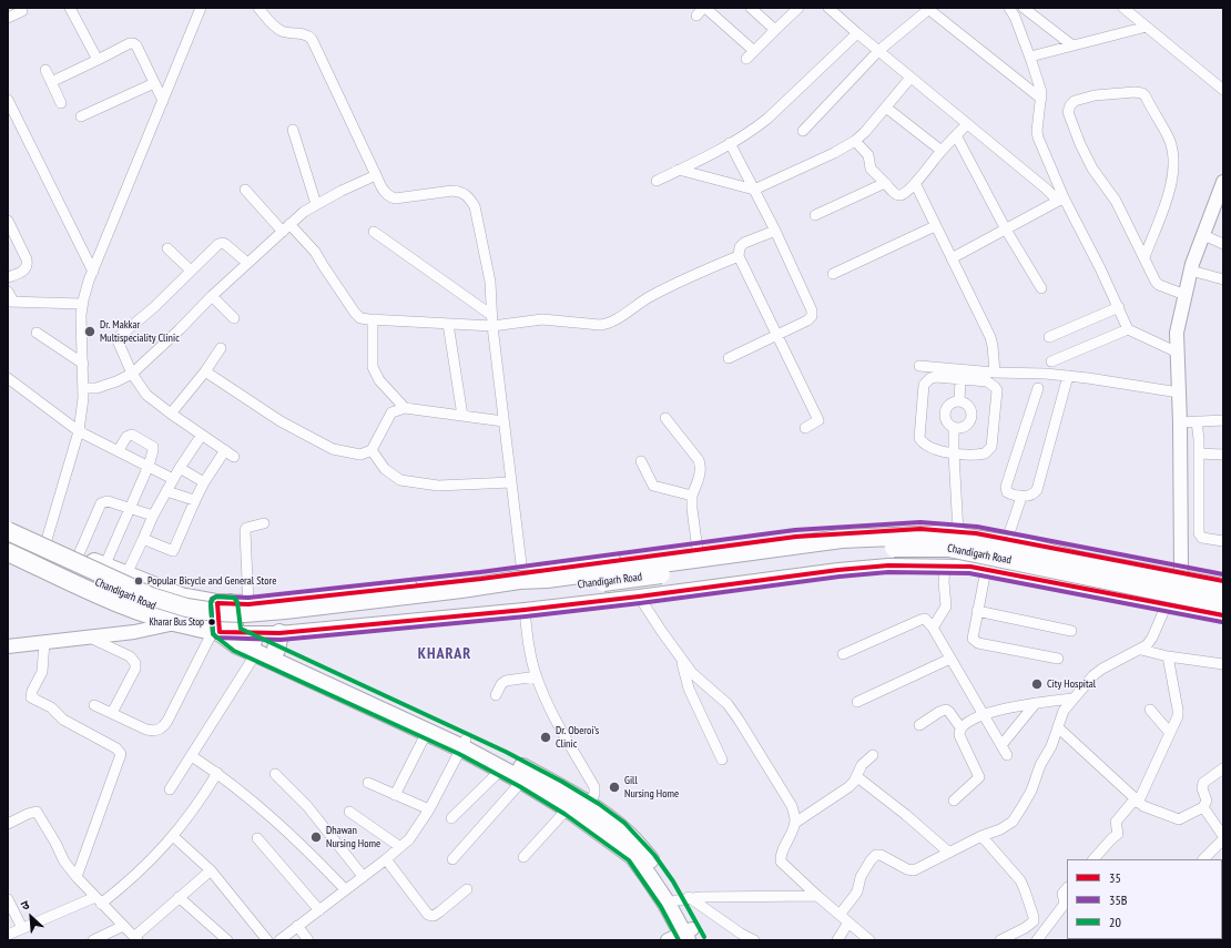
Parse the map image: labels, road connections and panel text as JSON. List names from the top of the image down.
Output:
{
  "streets": {
    "highway": ["Chandigarh Road"]
  },
  "districts": ["KHARAR"],
  "places": [
    "Dr. Makkar Multispeciality Clinic",
    "Popular Bicycle and General Store",
    "Kharar Bus Stop",
    "City Hospital",
    "Dr. Oberoi's Clinic",
    "Gill Nursing Home",
    "Dhawan Nursing Home"
  ],
  "lines": ["transit line 35B", "transit line 35", "transit line 20"],
  "legend": ["35", "35B", "20"],
  "north": "top left"
}
